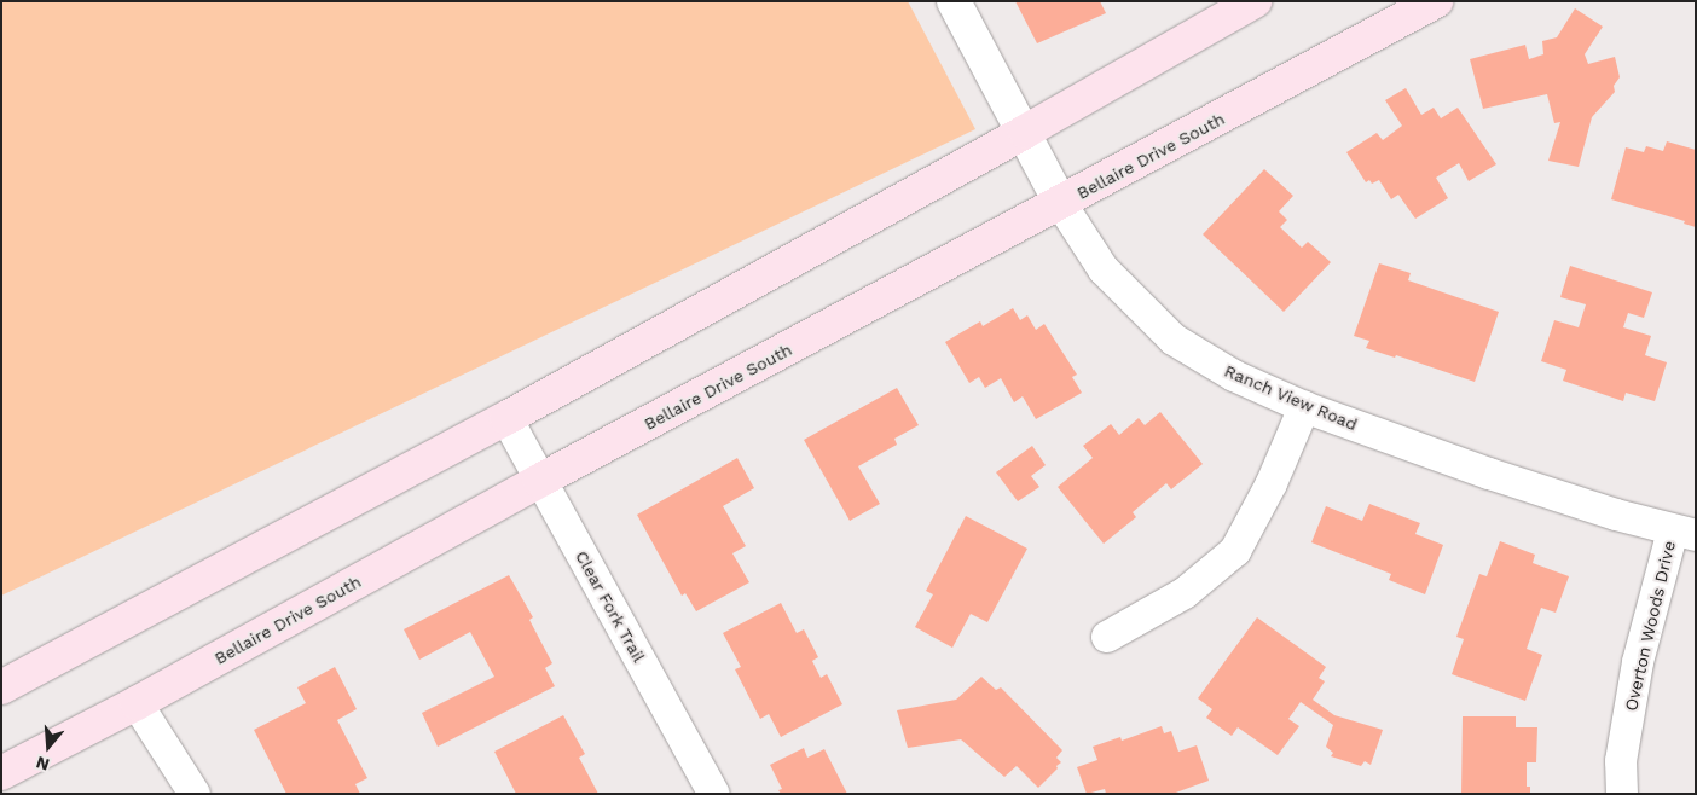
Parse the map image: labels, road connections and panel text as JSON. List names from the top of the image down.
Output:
{
  "streets": {
    "main road": ["Bellaire Drive South"],
    "street": ["Ranch View Road", "Clear Fork Trail", "Overton Woods Drive"]
  },
  "crossings": [
    ["Bellaire Drive South", "Ranch View Road"],
    ["Bellaire Drive South", "Clear Fork Trail"],
    ["Ranch View Road", "Overton Woods Drive"]
  ],
  "north": "bottom"
}
